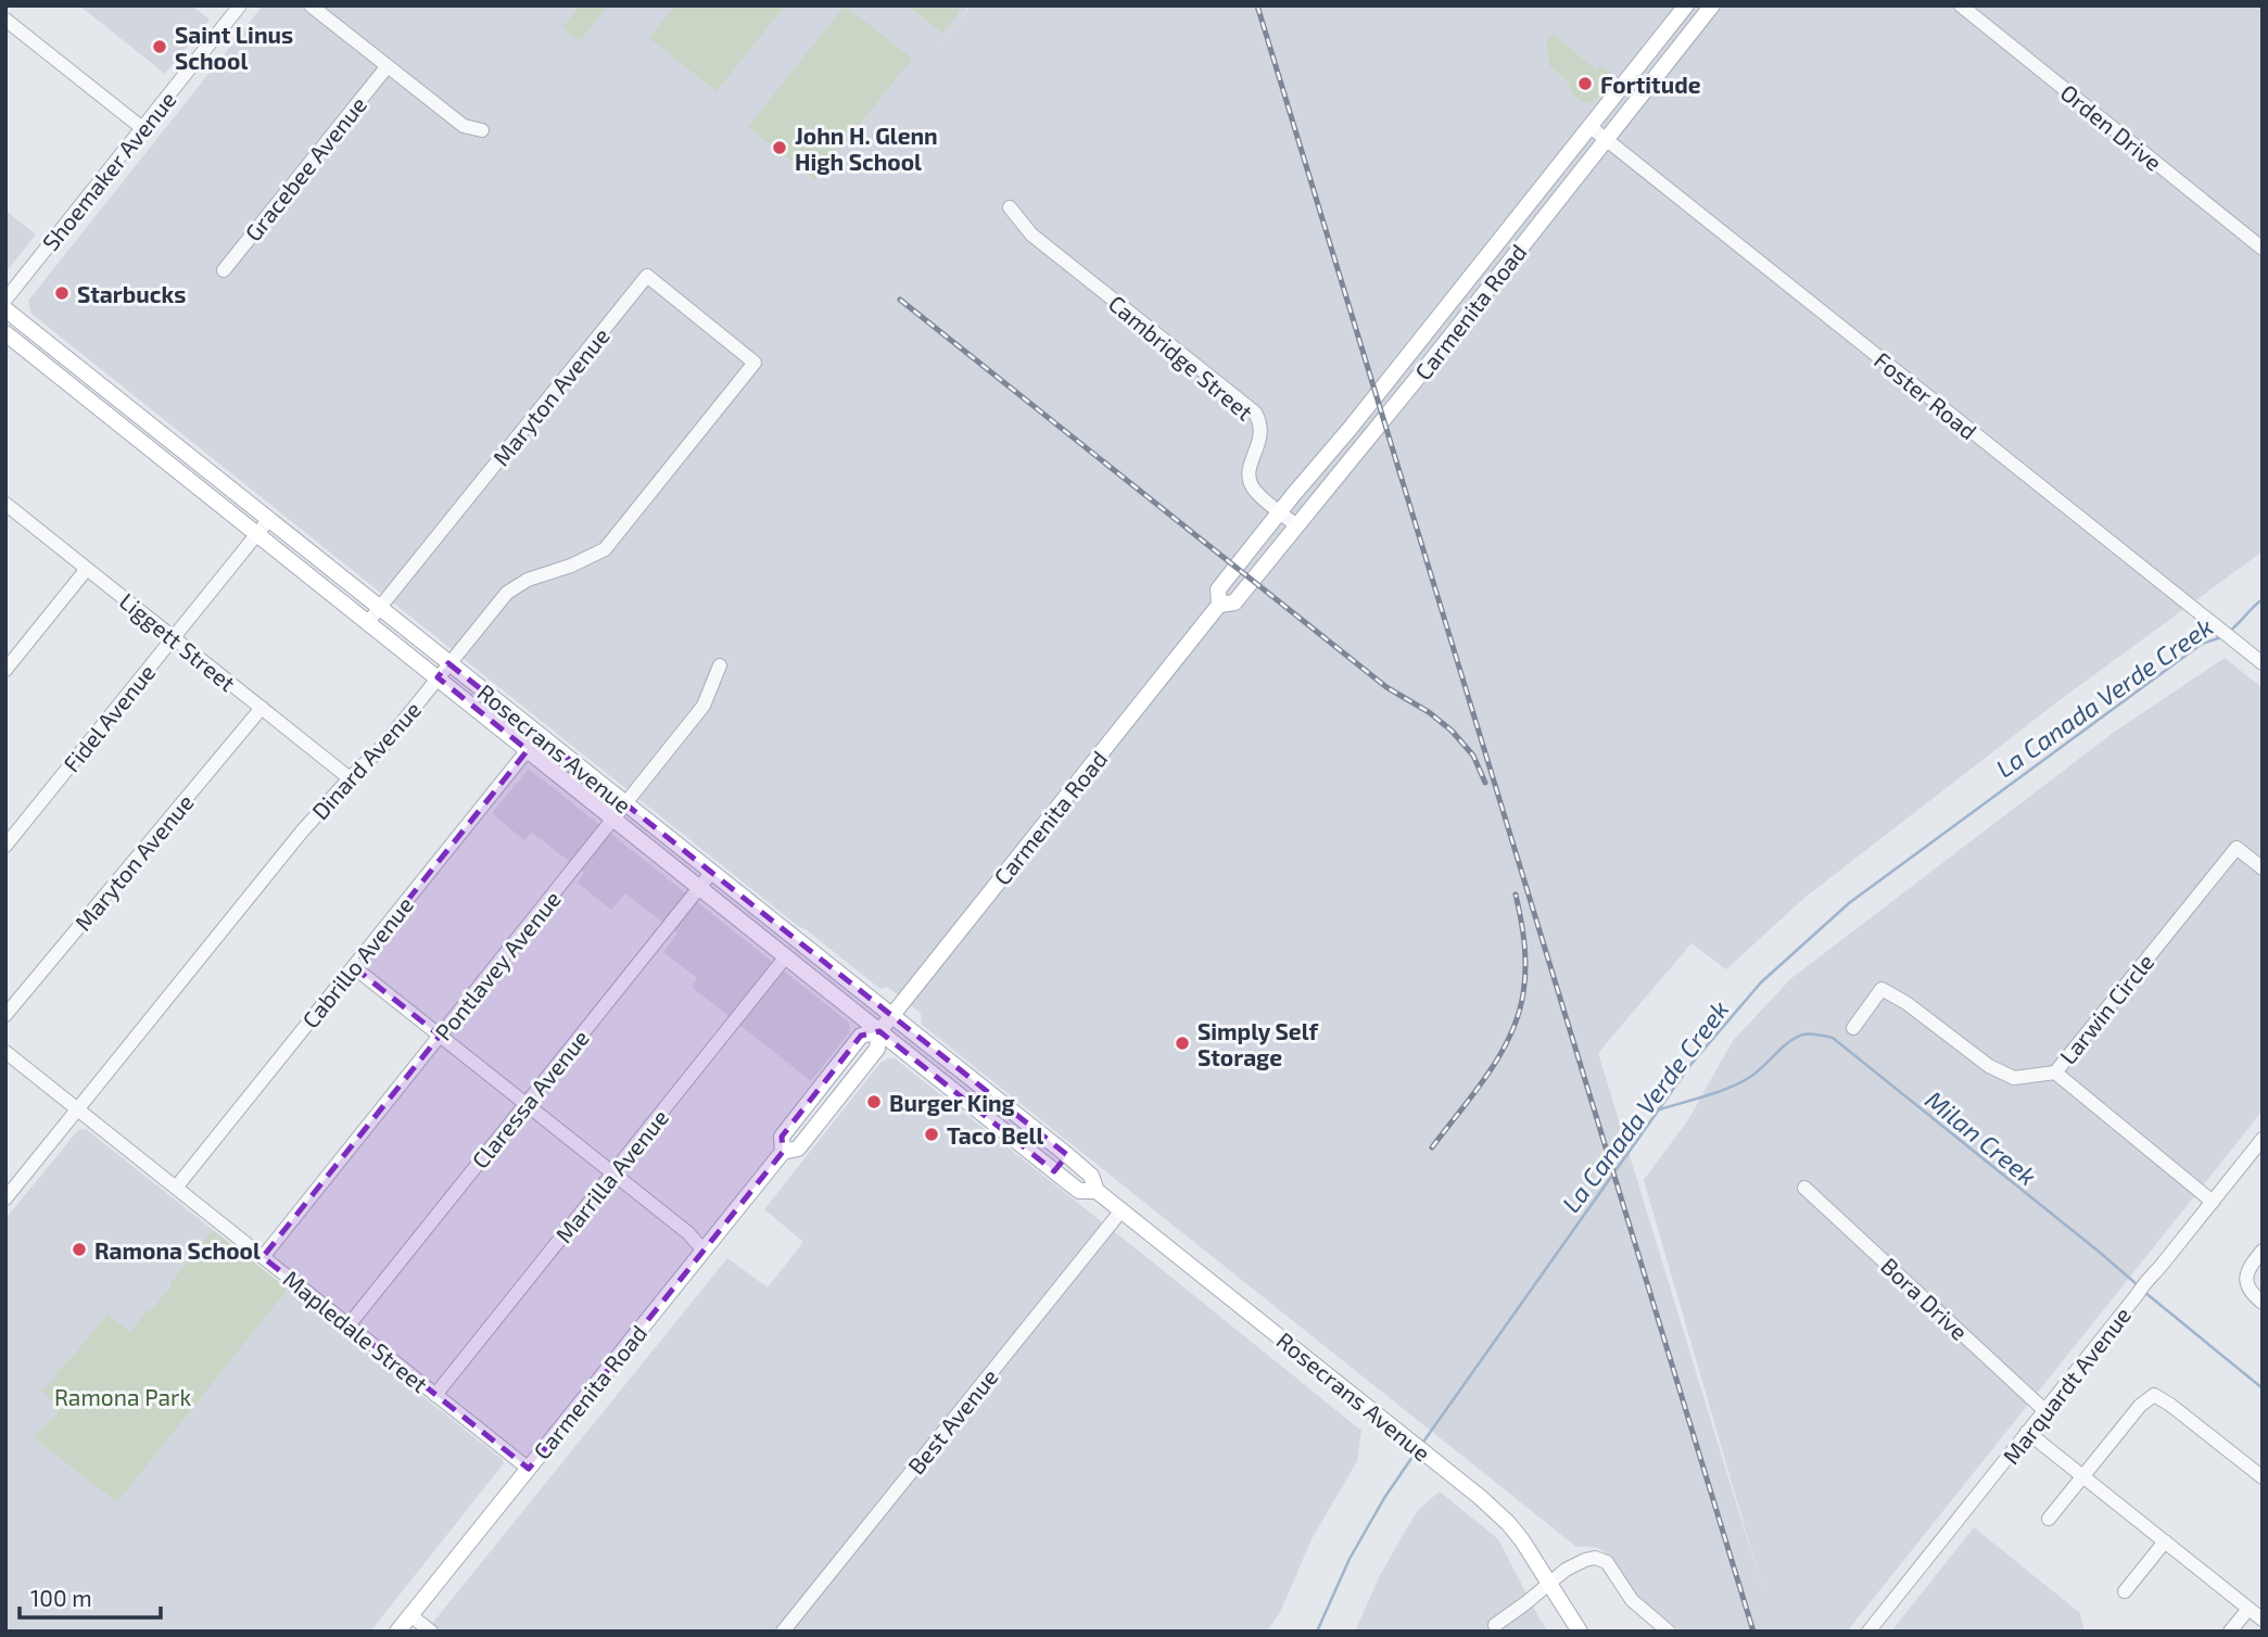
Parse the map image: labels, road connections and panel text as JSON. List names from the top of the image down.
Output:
{
  "streets": {
    "main road": ["Carmenita Road", "Rosecrans Avenue"],
    "street": [
      "Orden Drive",
      "Gracebee Avenue",
      "Shoemaker Avenue",
      "Cambridge Street",
      "Foster Road",
      "Maryton Avenue",
      "Liggett Street",
      "Fidel Avenue",
      "Dinard Avenue",
      "Cabrillo Avenue",
      "Pontlavey Avenue",
      "Larwin Circle",
      "Claressa Avenue",
      "Marrilla Avenue",
      "Bora Drive",
      "Mapledale Street",
      "Marquardt Avenue",
      "Best Avenue"
    ]
  },
  "crossings": [
    ["Carmenita Road", "Cambridge Street"],
    ["Carmenita Road", "Foster Road"],
    ["Carmenita Road", "Rosecrans Avenue"],
    ["Carmenita Road", "Mapledale Street"],
    ["Maryton Avenue", "Liggett Street"],
    ["Maryton Avenue", "Rosecrans Avenue"],
    ["Maryton Avenue", "Dinard Avenue"],
    ["Liggett Street", "Fidel Avenue"],
    ["Liggett Street", "Dinard Avenue"],
    ["Fidel Avenue", "Rosecrans Avenue"],
    ["Rosecrans Avenue", "Dinard Avenue"],
    ["Rosecrans Avenue", "Cabrillo Avenue"],
    ["Rosecrans Avenue", "Pontlavey Avenue"],
    ["Rosecrans Avenue", "Claressa Avenue"],
    ["Rosecrans Avenue", "Marrilla Avenue"],
    ["Rosecrans Avenue", "Best Avenue"],
    ["Dinard Avenue", "Mapledale Street"],
    ["Cabrillo Avenue", "Mapledale Street"],
    ["Pontlavey Avenue", "Mapledale Street"],
    ["Larwin Circle", "Marquardt Avenue"],
    ["Claressa Avenue", "Mapledale Street"],
    ["Marrilla Avenue", "Mapledale Street"],
    ["Bora Drive", "Marquardt Avenue"]
  ],
  "water": ["La Canada Verde Creek", "Milan Creek"],
  "parks": ["Ramona Park"],
  "places": [
    "Saint Linus School",
    "Fortitude",
    "John H. Glenn High School",
    "Starbucks",
    "Simply Self Storage",
    "Burger King",
    "Taco Bell",
    "Ramona School"
  ],
  "scale_bar": "100 m"
}
